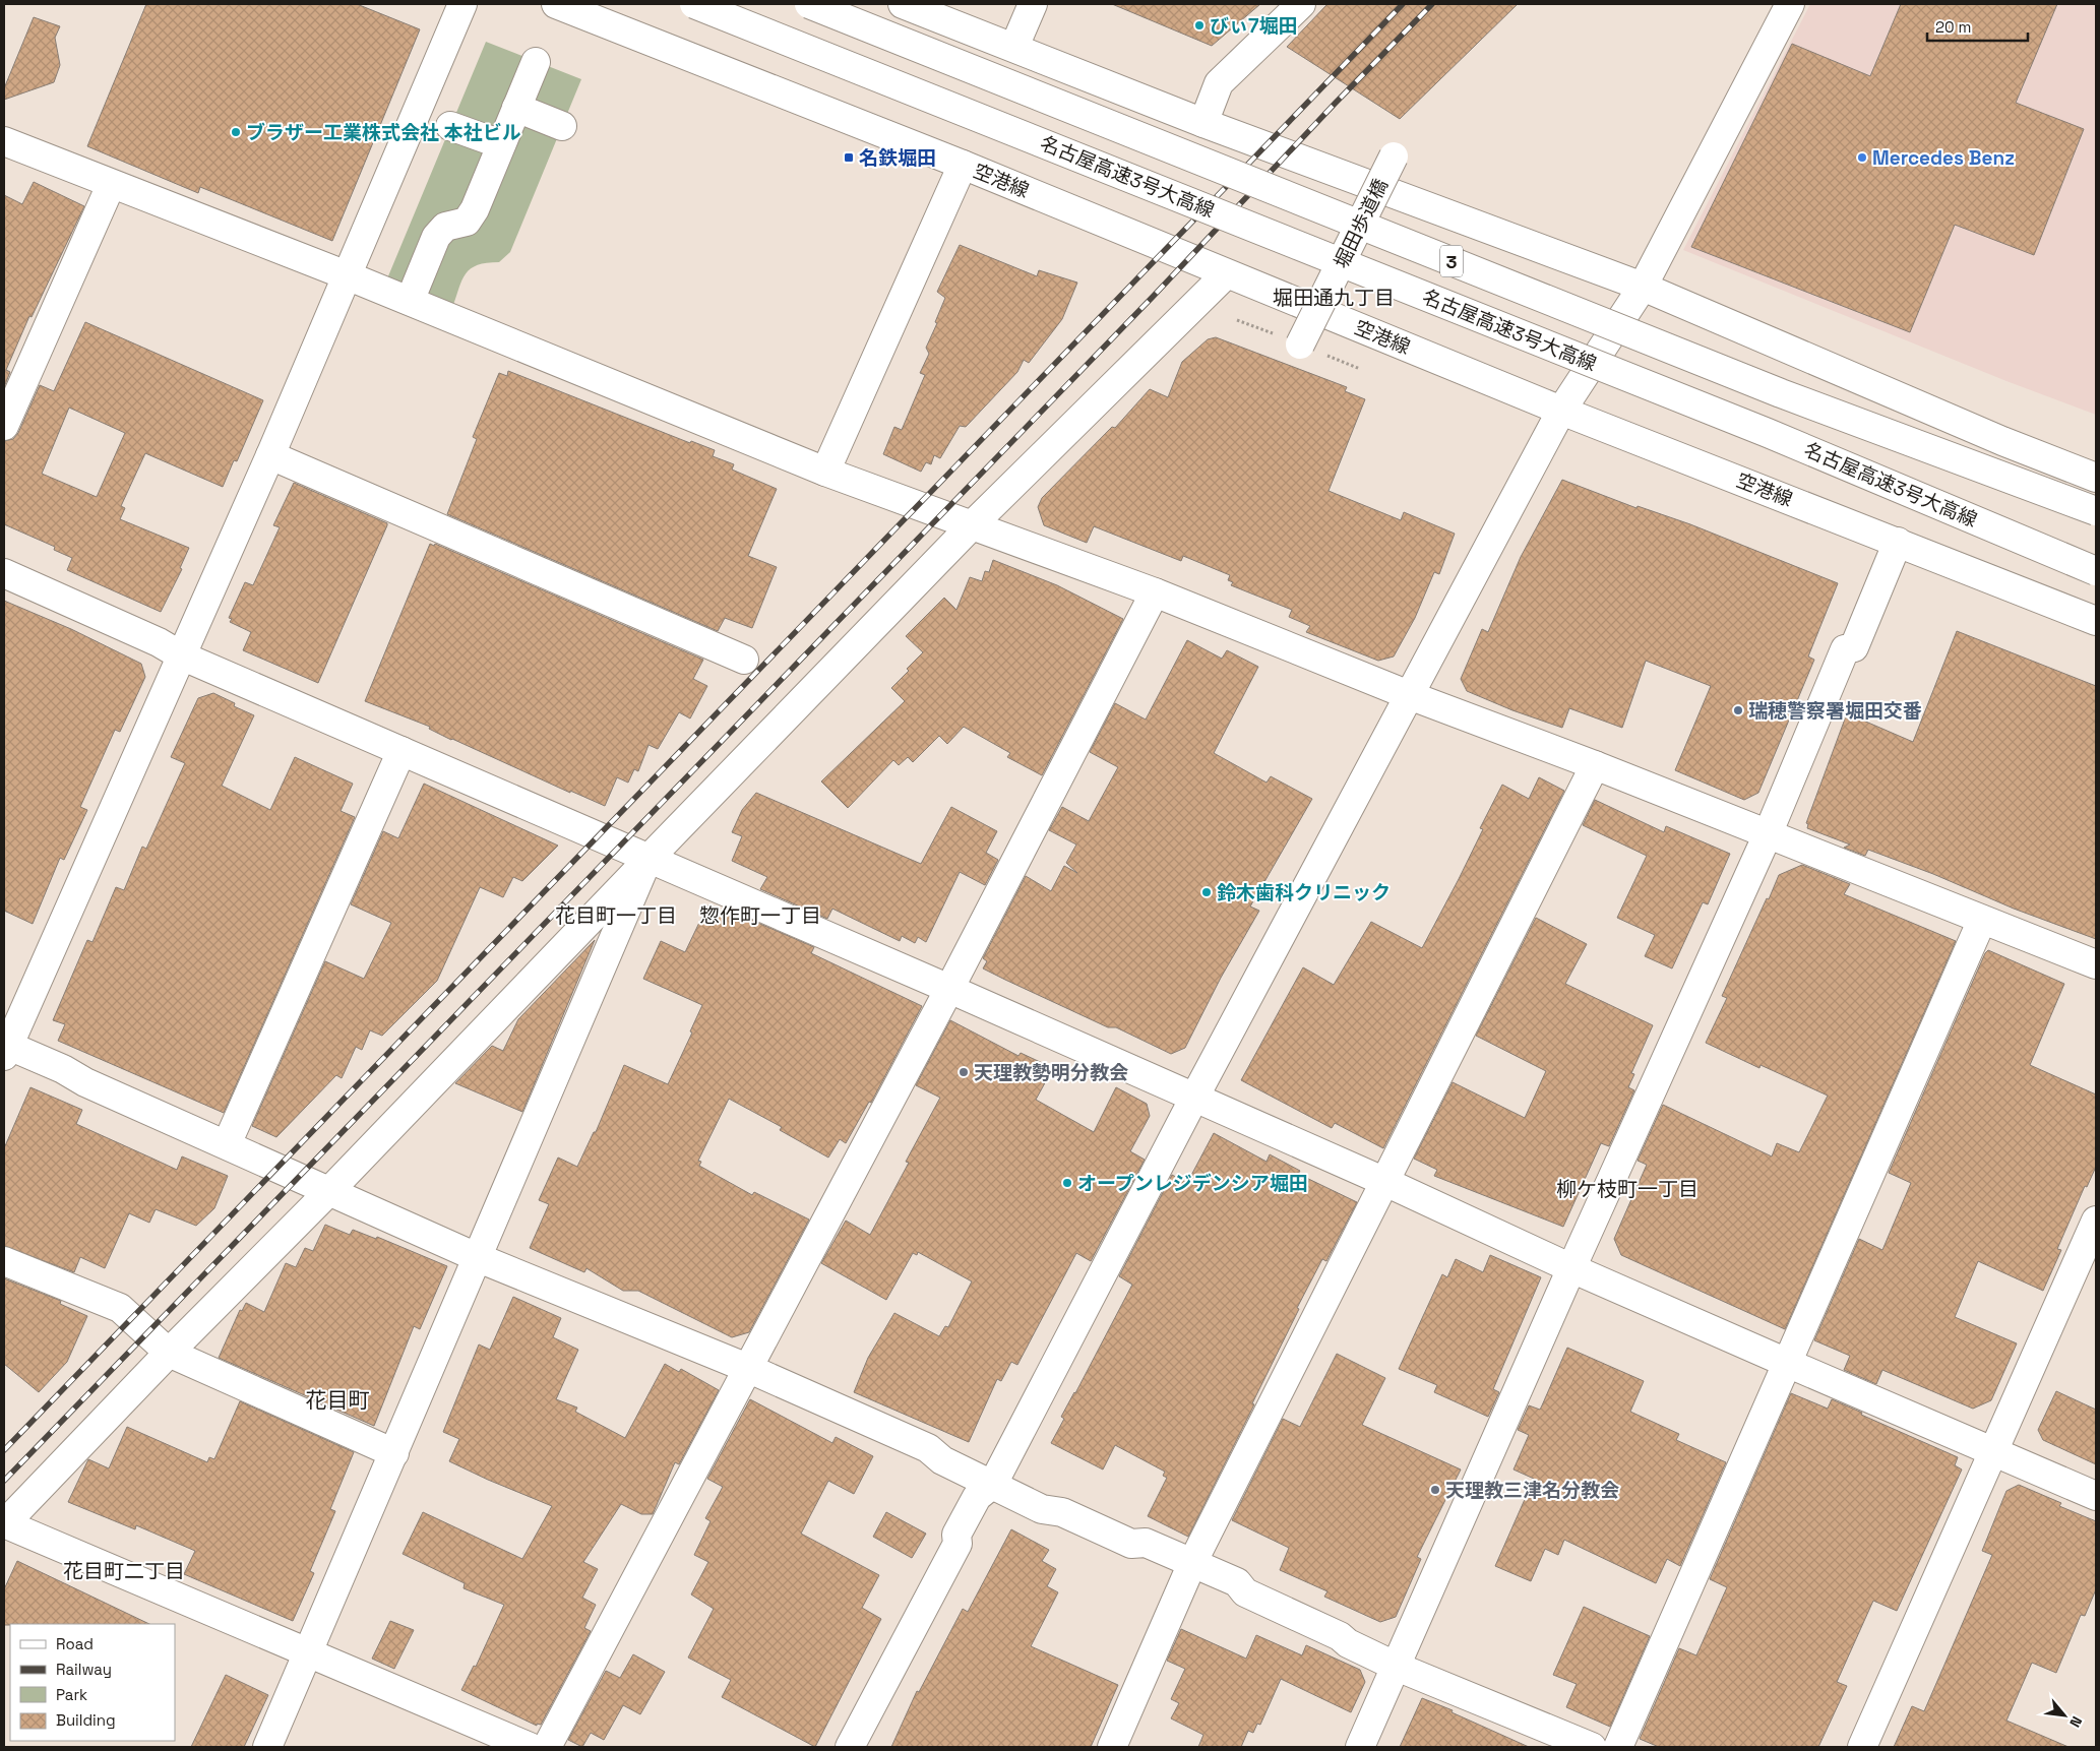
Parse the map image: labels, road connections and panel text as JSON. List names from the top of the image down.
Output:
{
  "streets": {
    "main road": [
      "名古屋高速3号大高線",
      "空港線",
      "堀田歩道橋",
      "3"
    ]
  },
  "districts": [
    "堀田通九丁目",
    "花目町一丁目",
    "惣作町一丁目",
    "柳ケ枝町一丁目",
    "花目町",
    "花目町二丁目"
  ],
  "places": {
    "other": [
      "びぃ7堀田",
      "ブラザー工業株式会社 本社ビル",
      "Mercedes Benz",
      "瑞穂警察署堀田交番",
      "鈴木歯科クリニック",
      "天理教勢明分教会",
      "オープンレジデンシア堀田",
      "天理教三津名分教会"
    ],
    "transit": ["名鉄堀田"]
  },
  "legend": [
    "Road",
    "Railway",
    "Park",
    "Building"
  ],
  "scale_bar": "20 m",
  "north": "bottom right"
}
